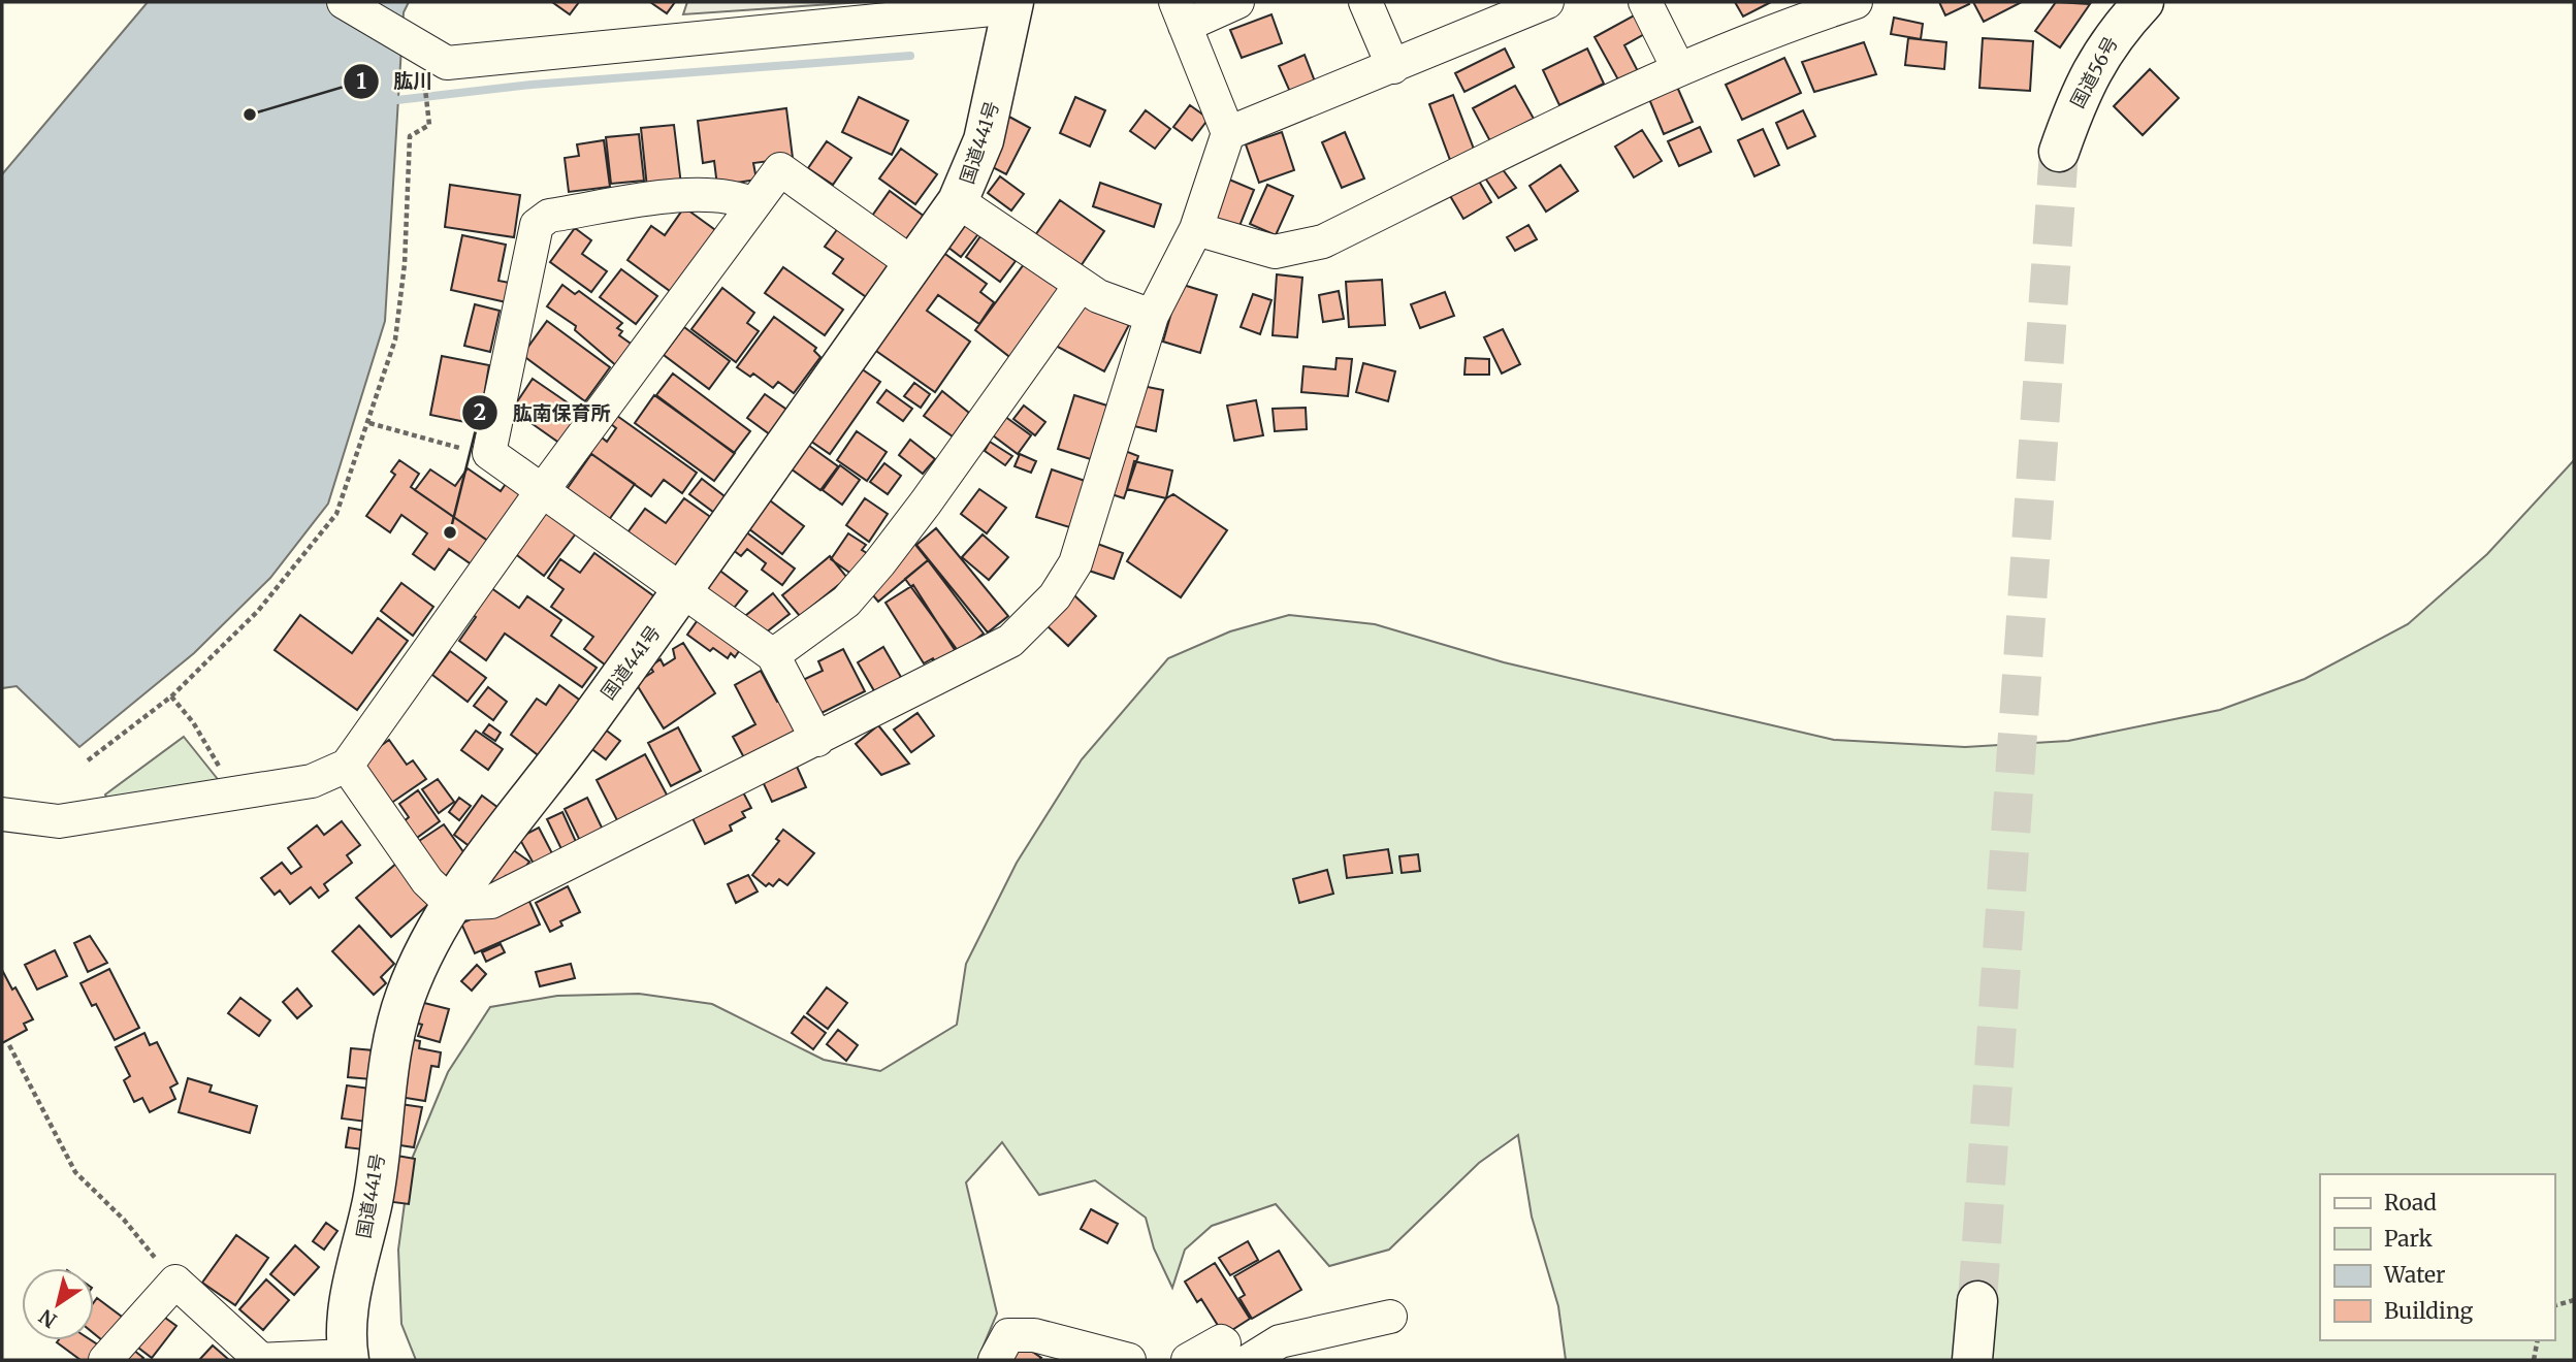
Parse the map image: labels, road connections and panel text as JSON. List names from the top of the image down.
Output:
{
  "streets": {
    "highway": ["国道56号", "国道441号"]
  },
  "places": ["肱川", "肱南保育所"],
  "legend": [
    "Road",
    "Park",
    "Water",
    "Building"
  ],
  "north": "bottom left"
}
